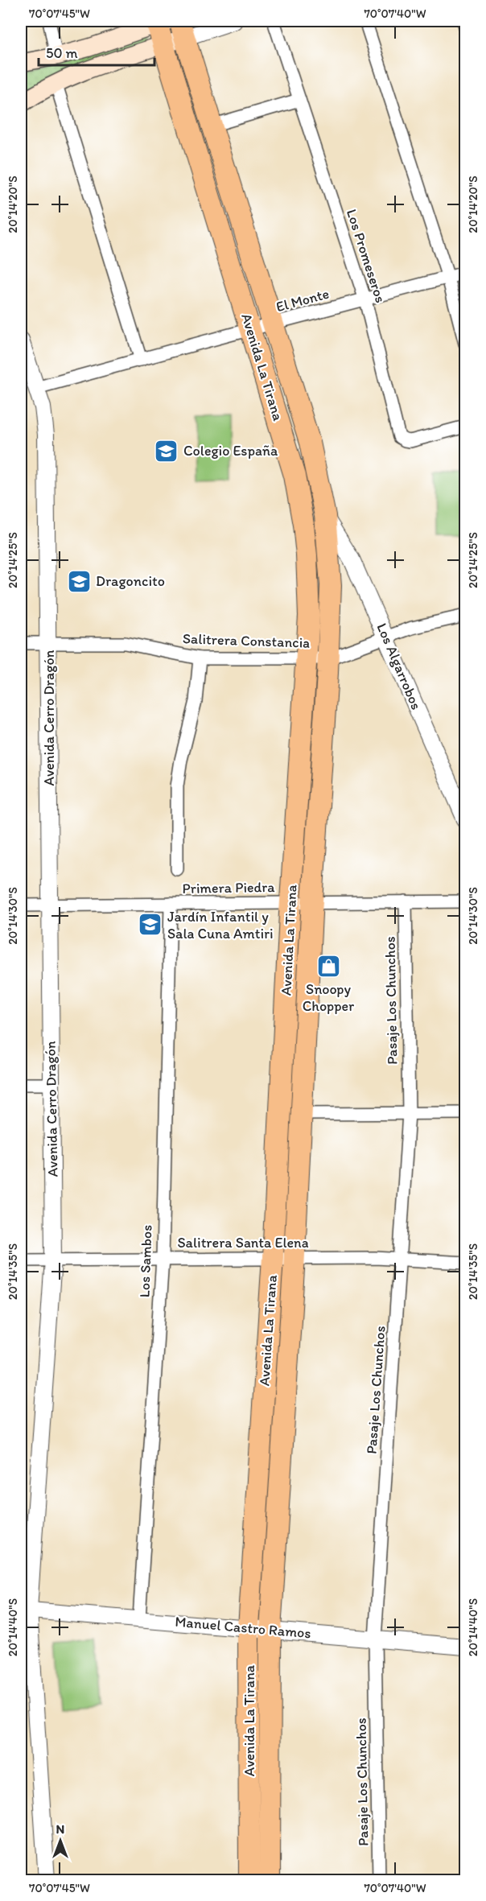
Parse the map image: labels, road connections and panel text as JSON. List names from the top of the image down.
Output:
{
  "streets": {
    "highway": ["Avenida La Tirana"],
    "street": [
      "Los Promeseros",
      "El Monte",
      "Salitrera Constancia",
      "Los Algarrobos",
      "Avenida Cerro Dragón",
      "Primera Piedra",
      "Pasaje Los Chunchos",
      "Salitrera Santa Elena",
      "Los Sambos",
      "Manuel Castro Ramos"
    ]
  },
  "crossings": [
    ["Los Promeseros", "El Monte"],
    ["El Monte", "Avenida La Tirana"],
    ["El Monte", "Avenida Cerro Dragón"],
    ["Avenida La Tirana", "Salitrera Constancia"],
    ["Avenida La Tirana", "Los Algarrobos"],
    ["Avenida La Tirana", "Primera Piedra"],
    ["Avenida La Tirana", "Salitrera Santa Elena"],
    ["Avenida La Tirana", "Manuel Castro Ramos"],
    ["Salitrera Constancia", "Los Algarrobos"],
    ["Salitrera Constancia", "Avenida Cerro Dragón"],
    ["Avenida Cerro Dragón", "Primera Piedra"],
    ["Avenida Cerro Dragón", "Salitrera Santa Elena"],
    ["Avenida Cerro Dragón", "Manuel Castro Ramos"],
    ["Primera Piedra", "Pasaje Los Chunchos"],
    ["Primera Piedra", "Los Sambos"],
    ["Pasaje Los Chunchos", "Salitrera Santa Elena"],
    ["Pasaje Los Chunchos", "Manuel Castro Ramos"],
    ["Salitrera Santa Elena", "Los Sambos"],
    ["Los Sambos", "Manuel Castro Ramos"]
  ],
  "places": {
    "school or university": ["Colegio España", "Dragoncito", "Jardín Infantil y Sala Cuna Amtiri"],
    "shop": ["Snoopy Chopper"]
  },
  "scale_bar": "50 m",
  "north": "top",
  "coordinates": [
    "70°07'45\"W",
    "70°07'40\"W",
    "20°14'20\"S",
    "20°14'25\"S",
    "20°14'30\"S",
    "20°14'35\"S",
    "20°14'40\"S"
  ]
}
